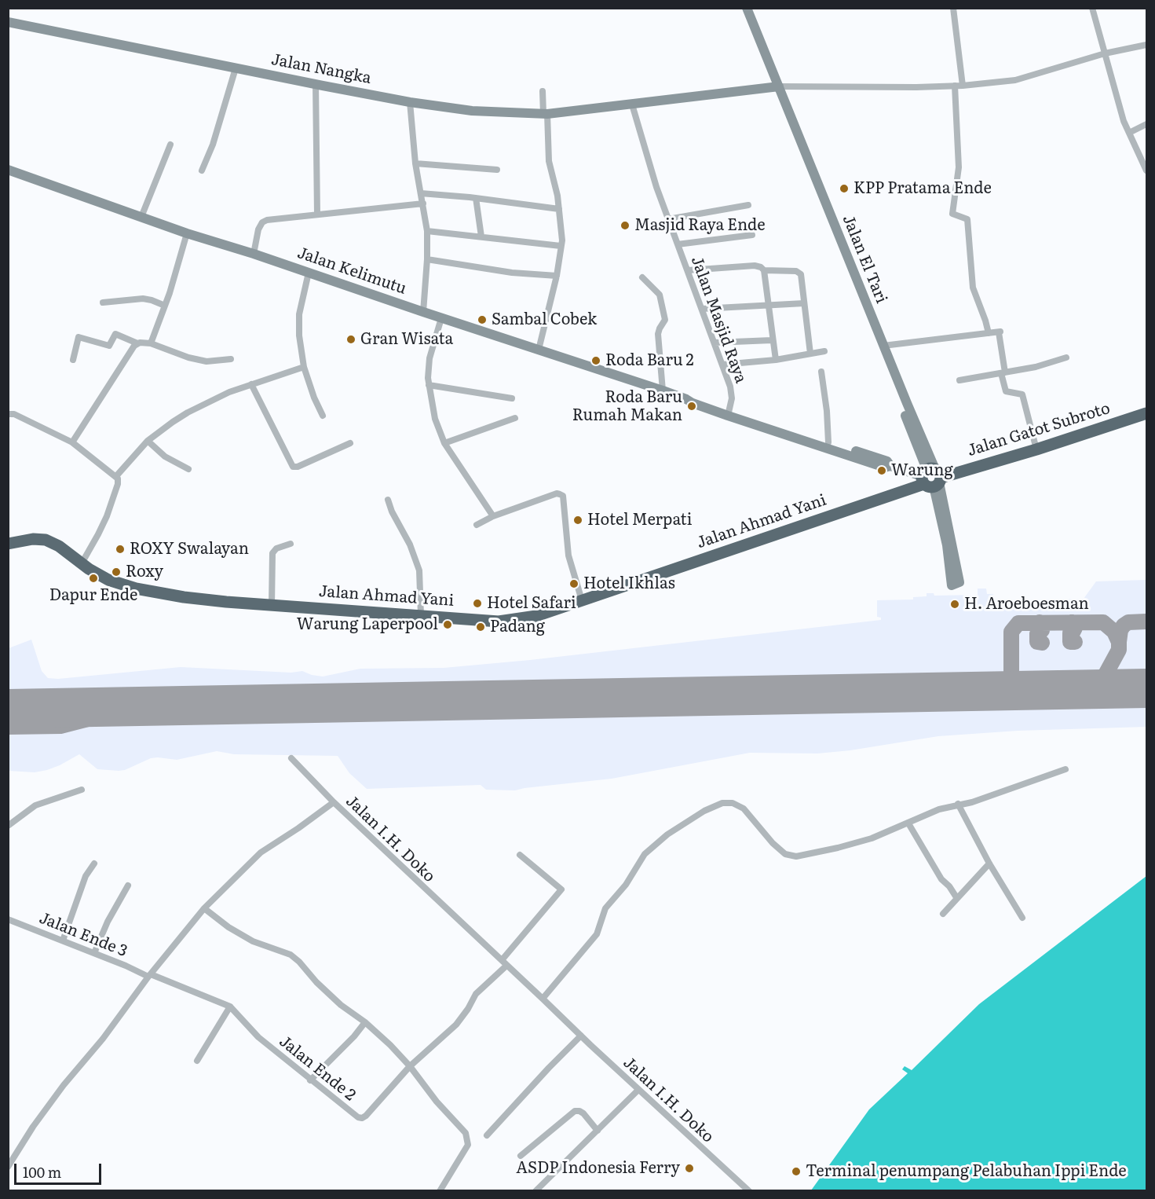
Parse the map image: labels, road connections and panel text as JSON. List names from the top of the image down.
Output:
{
  "streets": {
    "highway": ["Jalan Gatot Subroto", "Jalan Ahmad Yani"],
    "street": [
      "Jalan Nangka",
      "Jalan El Tari",
      "Jalan Kelimutu",
      "Jalan Masjid Raya",
      "Jalan I.H. Doko",
      "Jalan Ende 3",
      "Jalan Ende 2"
    ]
  },
  "crossings": [
    ["Jalan Nangka", "Jalan El Tari"],
    ["Jalan Nangka", "Jalan Masjid Raya"],
    ["Jalan El Tari", "Jalan Gatot Subroto"],
    ["Jalan El Tari", "Jalan Ahmad Yani"],
    ["Jalan Kelimutu", "Jalan Masjid Raya"],
    ["Jalan Gatot Subroto", "Jalan Ahmad Yani"],
    ["Jalan I.H. Doko", "Jalan Ende 3"],
    ["Jalan I.H. Doko", "Jalan Ende 2"],
    ["Jalan Ende 3", "Jalan Ende 2"]
  ],
  "places": [
    "KPP Pratama Ende",
    "Masjid Raya Ende",
    "Sambal Cobek",
    "Gran Wisata",
    "Roda Baru 2",
    "Roda Baru Rumah Makan",
    "Warung",
    "Hotel Merpati",
    "ROXY Swalayan",
    "Roxy",
    "Dapur Ende",
    "Hotel Ikhlas",
    "Hotel Safari",
    "H. Aroeboesman",
    "Warung Laperpool",
    "Padang",
    "ASDP Indonesia Ferry",
    "Terminal penumpang Pelabuhan Ippi Ende"
  ],
  "scale_bar": "100 m"
}
